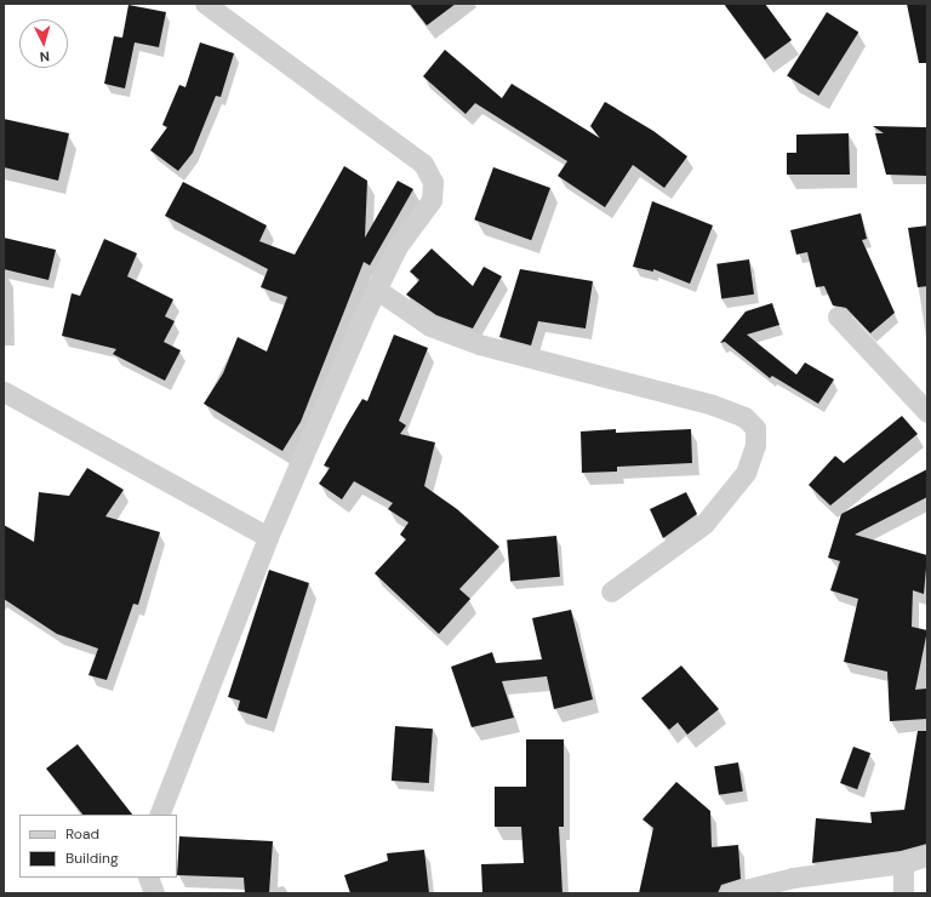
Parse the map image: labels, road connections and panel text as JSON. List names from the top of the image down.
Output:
{
  "legend": ["Road", "Building"],
  "north": "bottom"
}
